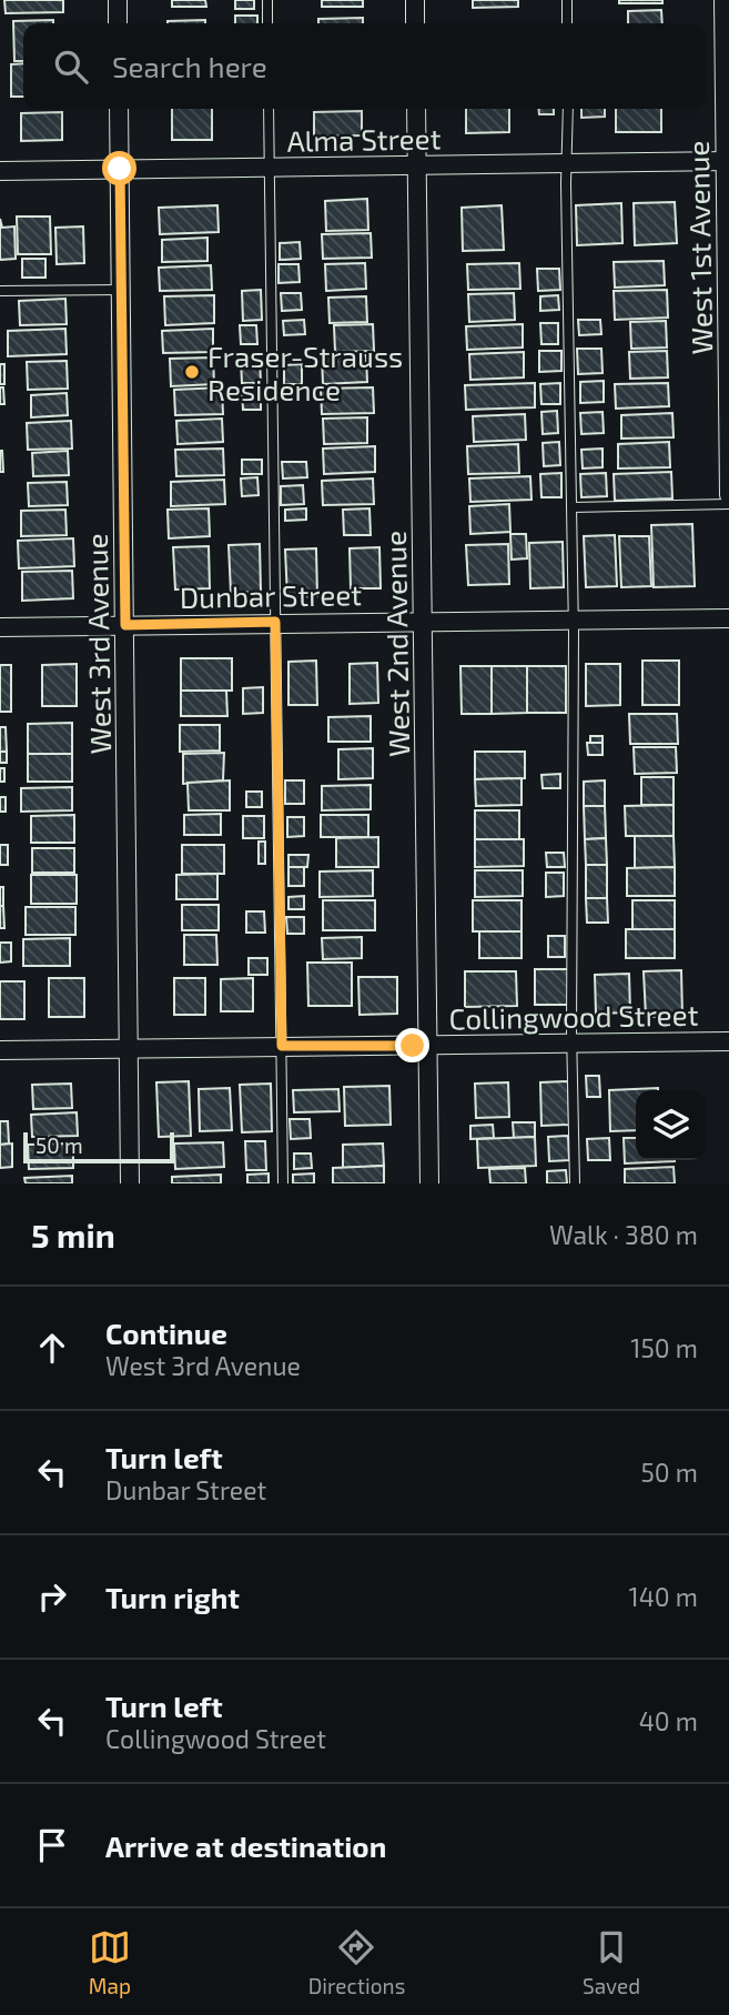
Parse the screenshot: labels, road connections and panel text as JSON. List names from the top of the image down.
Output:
{
  "streets": {
    "street": [
      "Alma Street",
      "West 1st Avenue",
      "Dunbar Street",
      "West 3rd Avenue",
      "West 2nd Avenue",
      "Collingwood Street"
    ]
  },
  "crossings": [
    ["Alma Street", "West 1st Avenue"],
    ["Alma Street", "West 3rd Avenue"],
    ["Alma Street", "West 2nd Avenue"],
    ["Dunbar Street", "West 3rd Avenue"],
    ["Dunbar Street", "West 2nd Avenue"],
    ["West 3rd Avenue", "Collingwood Street"],
    ["West 2nd Avenue", "Collingwood Street"]
  ],
  "places": ["Fraser-Strauss Residence"],
  "scale_bar": "50 m",
  "page": {
    "search": "Search here",
    "scale": "50 m",
    "heading": ["5 min", "Walk · 380 m"],
    "list": [
      ["Continue", "West 3rd Avenue", "150 m"],
      ["Turn left", "Dunbar Street", "50 m"],
      ["Turn right", "140 m"],
      ["Turn left", "Collingwood Street", "40 m"],
      "Arrive at destination"
    ],
    "nav": ["Map", "Directions", "Saved"]
  }
}
